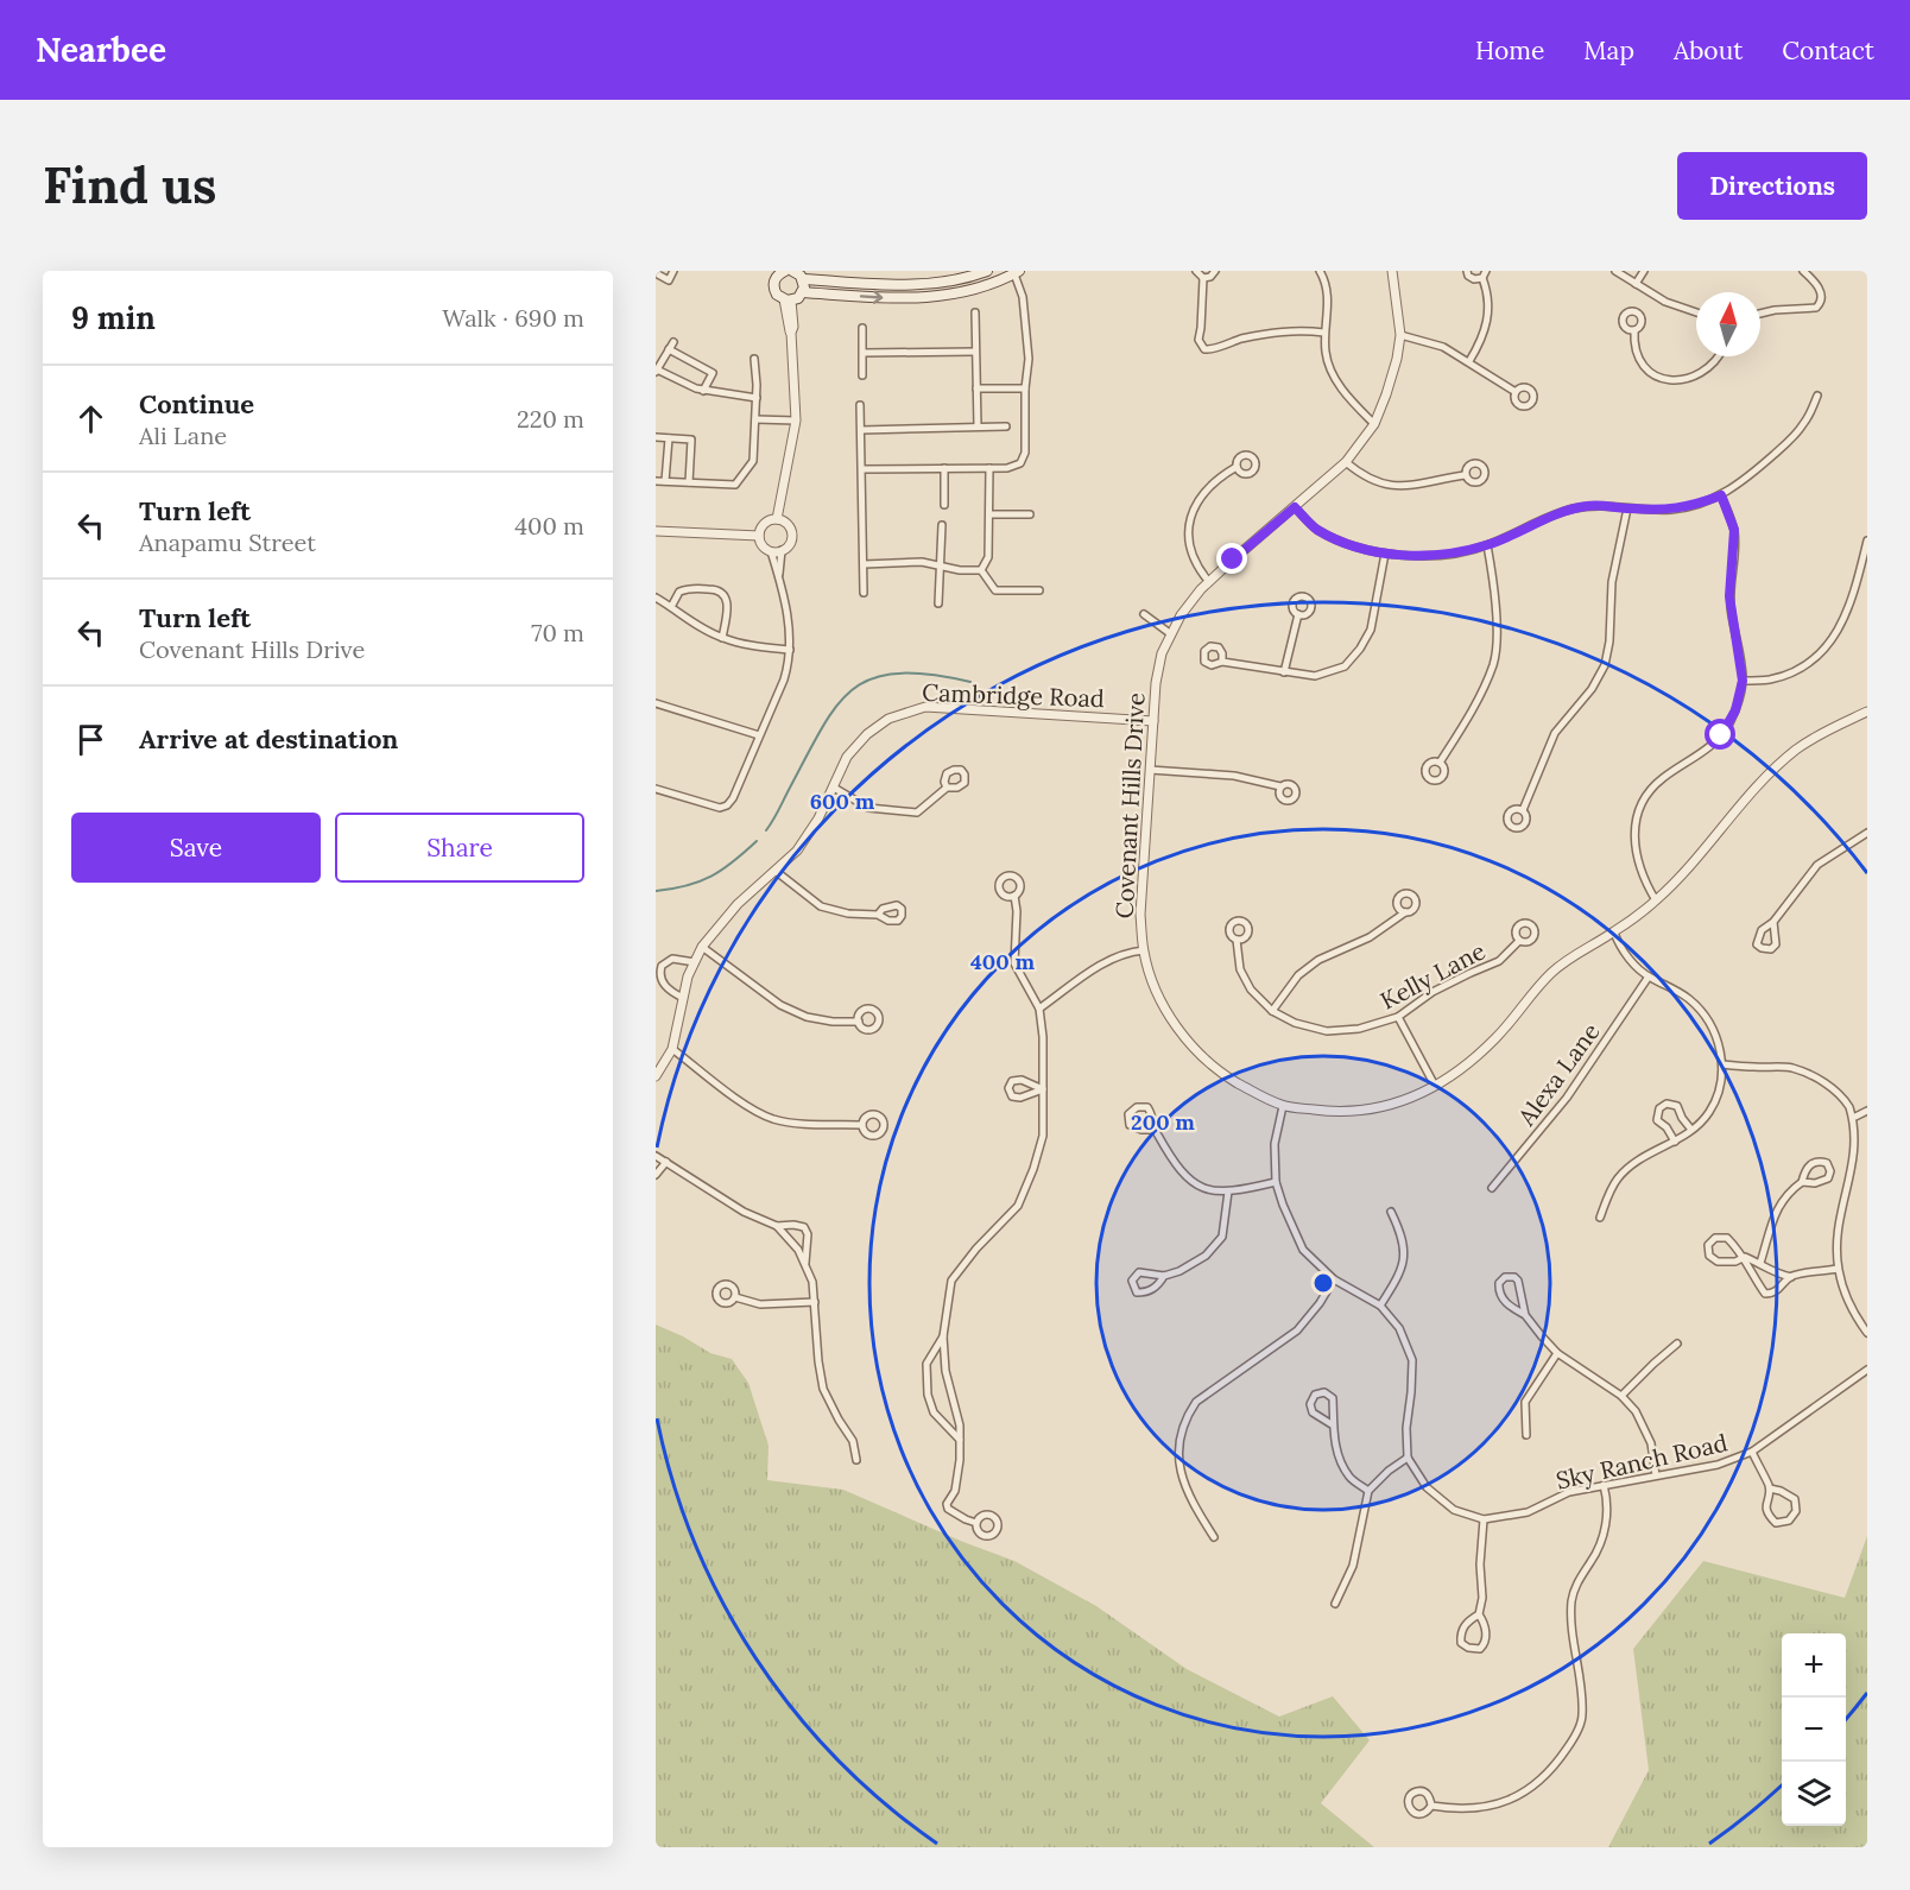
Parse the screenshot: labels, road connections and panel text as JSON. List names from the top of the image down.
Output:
{
  "streets": {
    "street": [
      "Cambridge Road",
      "Covenant Hills Drive",
      "Kelly Lane",
      "Alexa Lane",
      "Sky Ranch Road"
    ]
  },
  "crossings": [
    ["Cambridge Road", "Covenant Hills Drive"]
  ],
  "north": "top",
  "page": {
    "header": "Nearbee",
    "nav": [
      "Home",
      "Map",
      "About",
      "Contact"
    ],
    "buttons": [
      "Directions",
      ["Save", "Share"]
    ],
    "title": "Find us",
    "heading": ["9 min", "Walk · 690 m"],
    "list": [
      ["Continue", "Ali Lane", "220 m"],
      ["Turn left", "Anapamu Street", "400 m"],
      ["Turn left", "Covenant Hills Drive", "70 m"],
      "Arrive at destination"
    ],
    "map_buttons": ["+", "−"]
  },
  "rings": ["600 m", "400 m", "200 m"]
}
